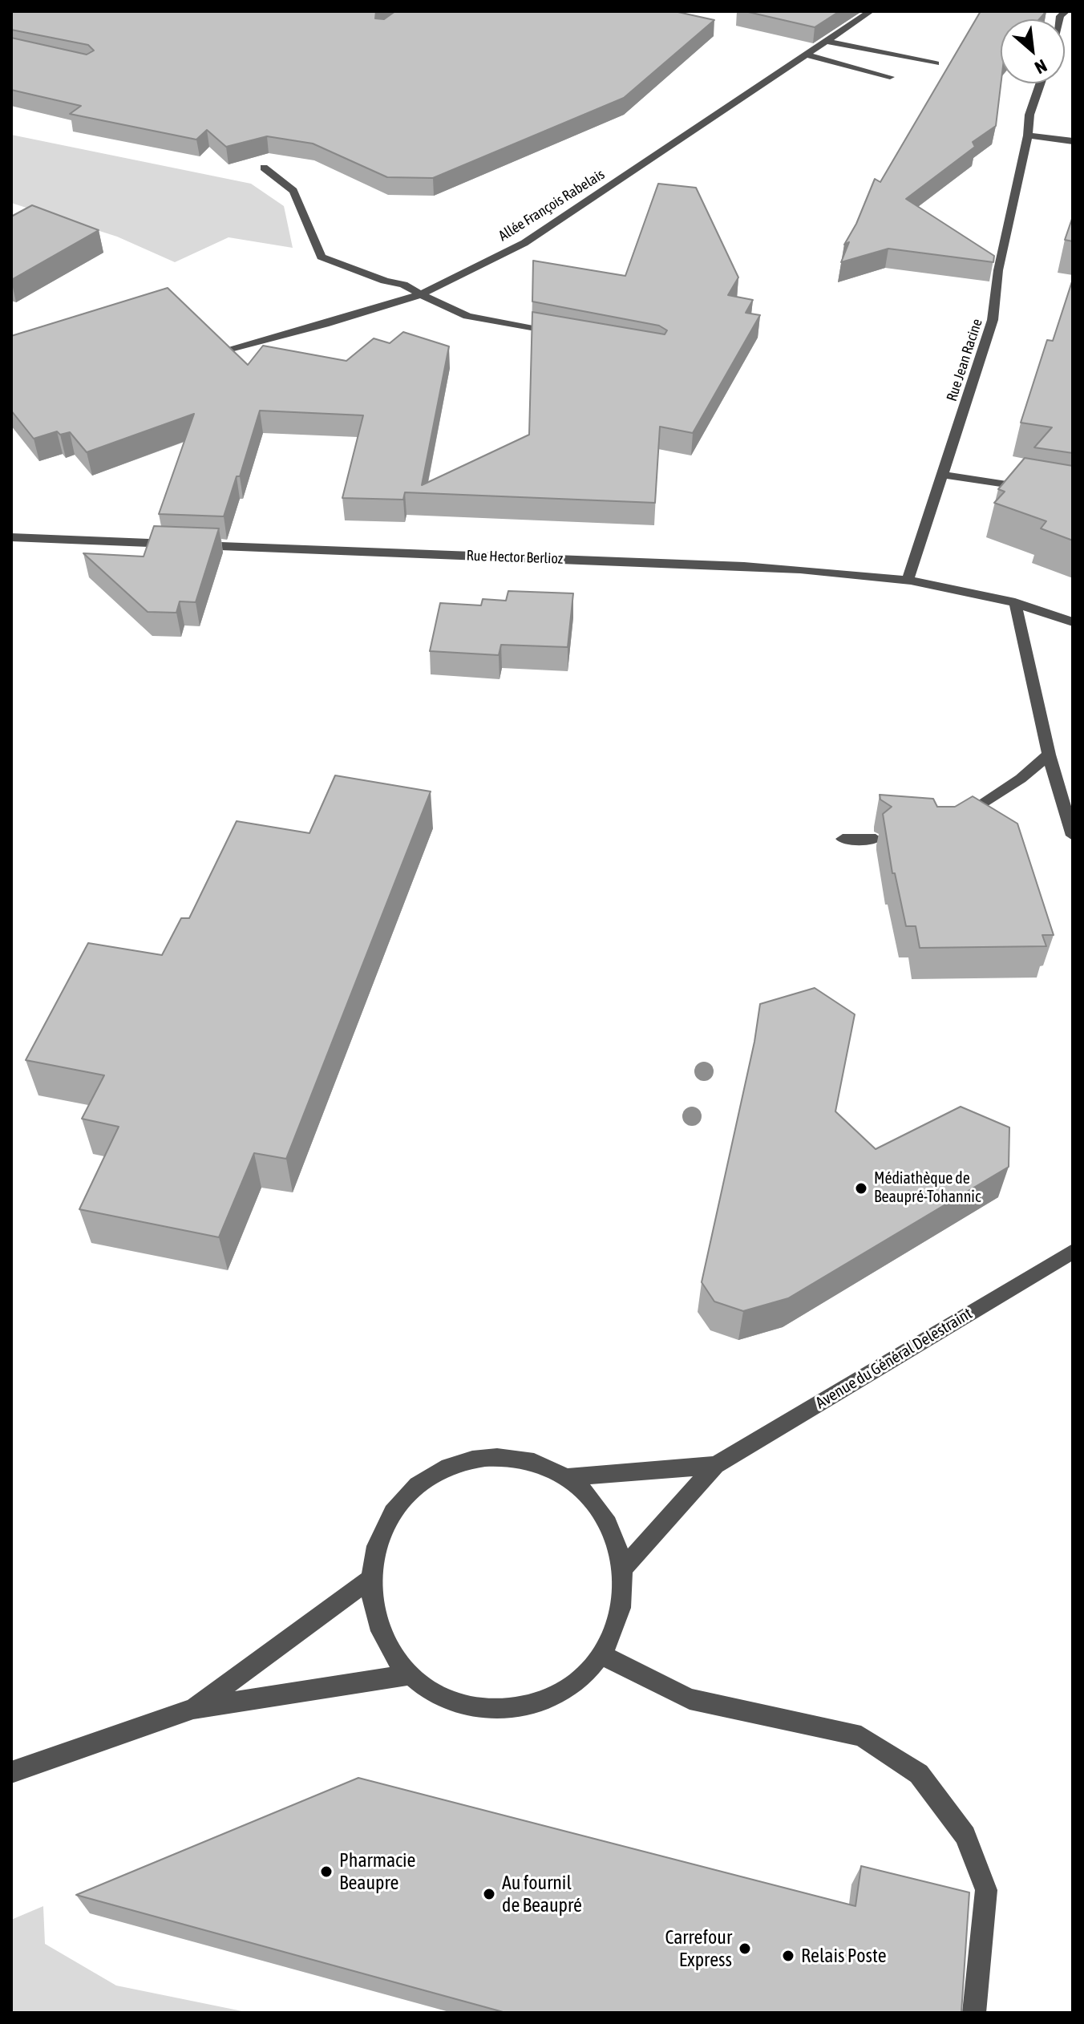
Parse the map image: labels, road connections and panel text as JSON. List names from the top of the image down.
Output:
{
  "streets": {
    "street": [
      "Allée François Rabelais",
      "Rue Jean Racine",
      "Rue Hector Berlioz",
      "Avenue du Général Delestraint"
    ]
  },
  "crossings": [
    ["Rue Jean Racine", "Rue Hector Berlioz"]
  ],
  "places": [
    "Médiathèque de Beaupré-Tohannic",
    "Pharmacie Beaupre",
    "Au fournil de Beaupré",
    "Carrefour Express",
    "Relais Poste"
  ],
  "north": "bottom right"
}
